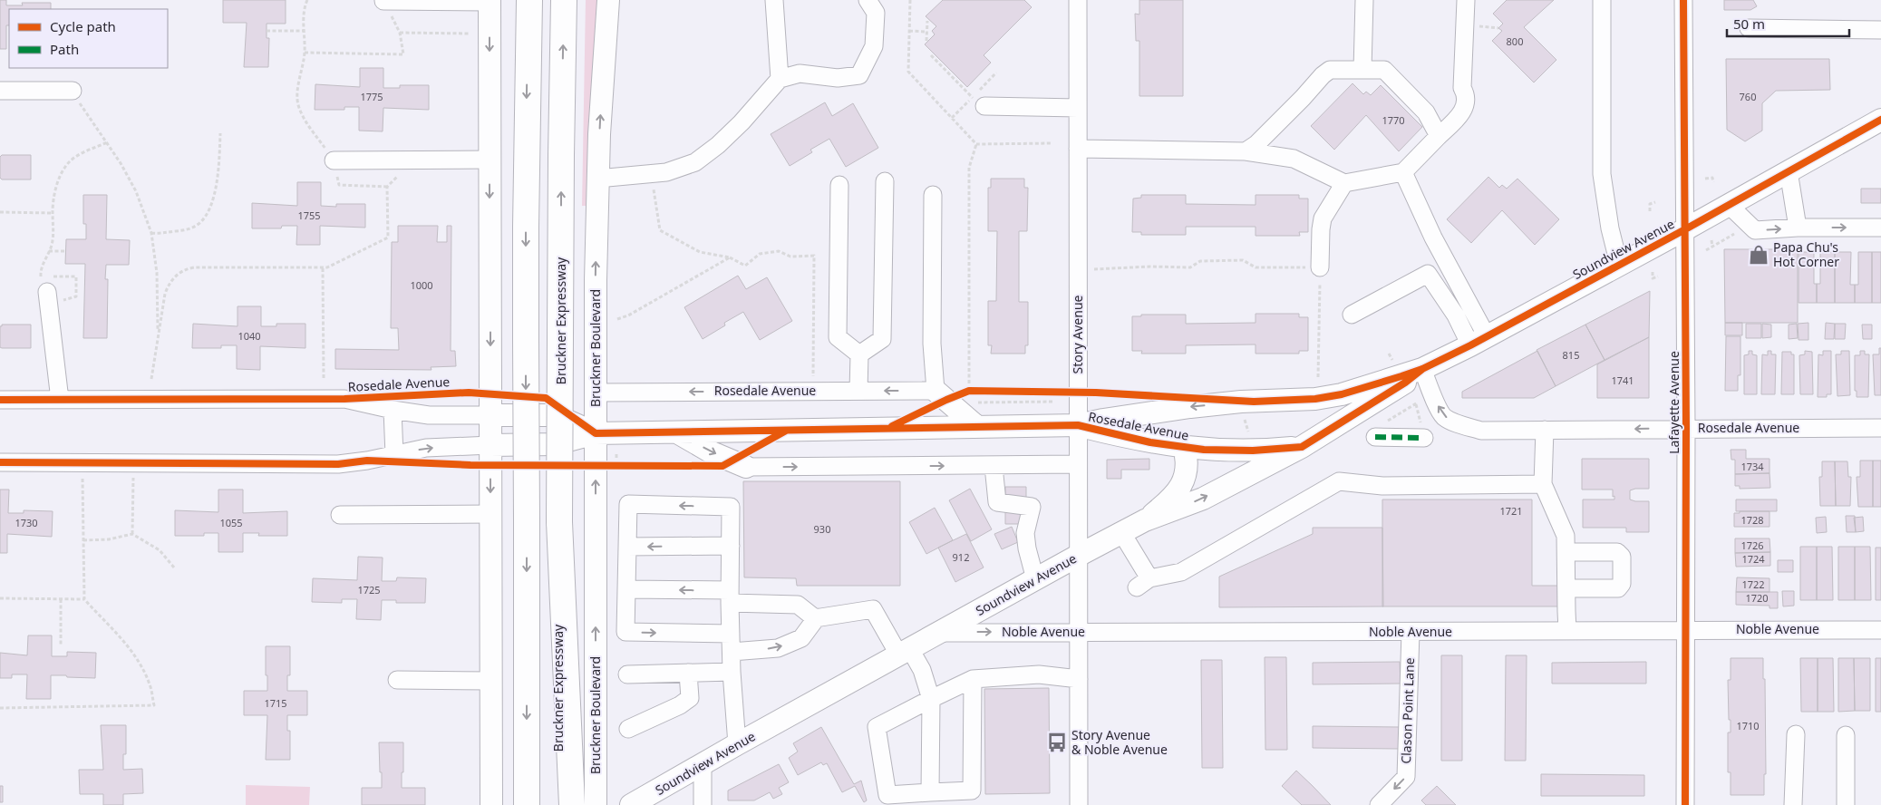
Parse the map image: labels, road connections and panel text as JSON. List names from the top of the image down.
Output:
{
  "streets": {
    "highway": ["Bruckner Expressway"],
    "main road": ["Soundview Avenue", "Bruckner Boulevard", "Rosedale Avenue"],
    "street": [
      "Story Avenue",
      "Lafayette Avenue",
      "Noble Avenue",
      "Clason Point Lane"
    ]
  },
  "crossings": [
    ["Soundview Avenue", "Story Avenue"],
    ["Soundview Avenue", "Rosedale Avenue"],
    ["Soundview Avenue", "Lafayette Avenue"],
    ["Soundview Avenue", "Noble Avenue"],
    ["Story Avenue", "Rosedale Avenue"],
    ["Story Avenue", "Noble Avenue"],
    ["Bruckner Boulevard", "Rosedale Avenue"],
    ["Rosedale Avenue", "Lafayette Avenue"],
    ["Lafayette Avenue", "Noble Avenue"],
    ["Noble Avenue", "Clason Point Lane"]
  ],
  "one_way": ["Clason Point Lane"],
  "places": {
    "shop": ["Papa Chu's Hot Corner"],
    "bus stop": ["Story Avenue & Noble Avenue"]
  },
  "house_numbers": [
    "800",
    "1775",
    "760",
    "1770",
    "1755",
    "1000",
    "1040",
    "815",
    "1741",
    "1734",
    "1721",
    "1728",
    "1730",
    "1055",
    "930",
    "1726",
    "912",
    "1724",
    "1722",
    "1725",
    "1720",
    "1715",
    "1710"
  ],
  "legend": ["Cycle path", "Path"],
  "scale_bar": "50 m"
}
